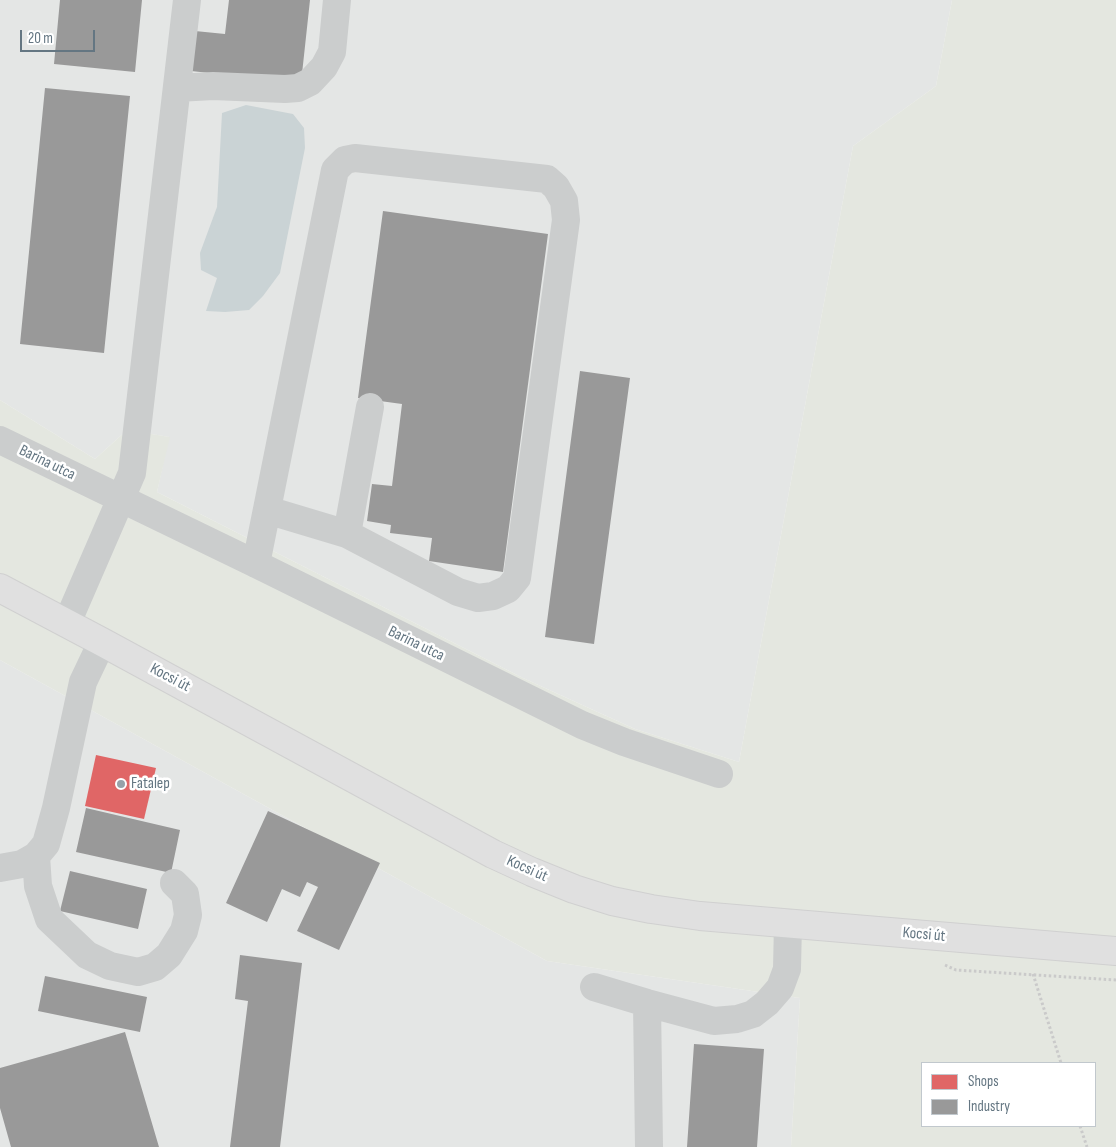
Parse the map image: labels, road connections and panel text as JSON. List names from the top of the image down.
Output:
{
  "streets": {
    "main road": ["Kocsi út"],
    "street": ["Barina utca"]
  },
  "places": ["Fatalep"],
  "legend": ["Shops", "Industry"],
  "scale_bar": "20 m"
}
